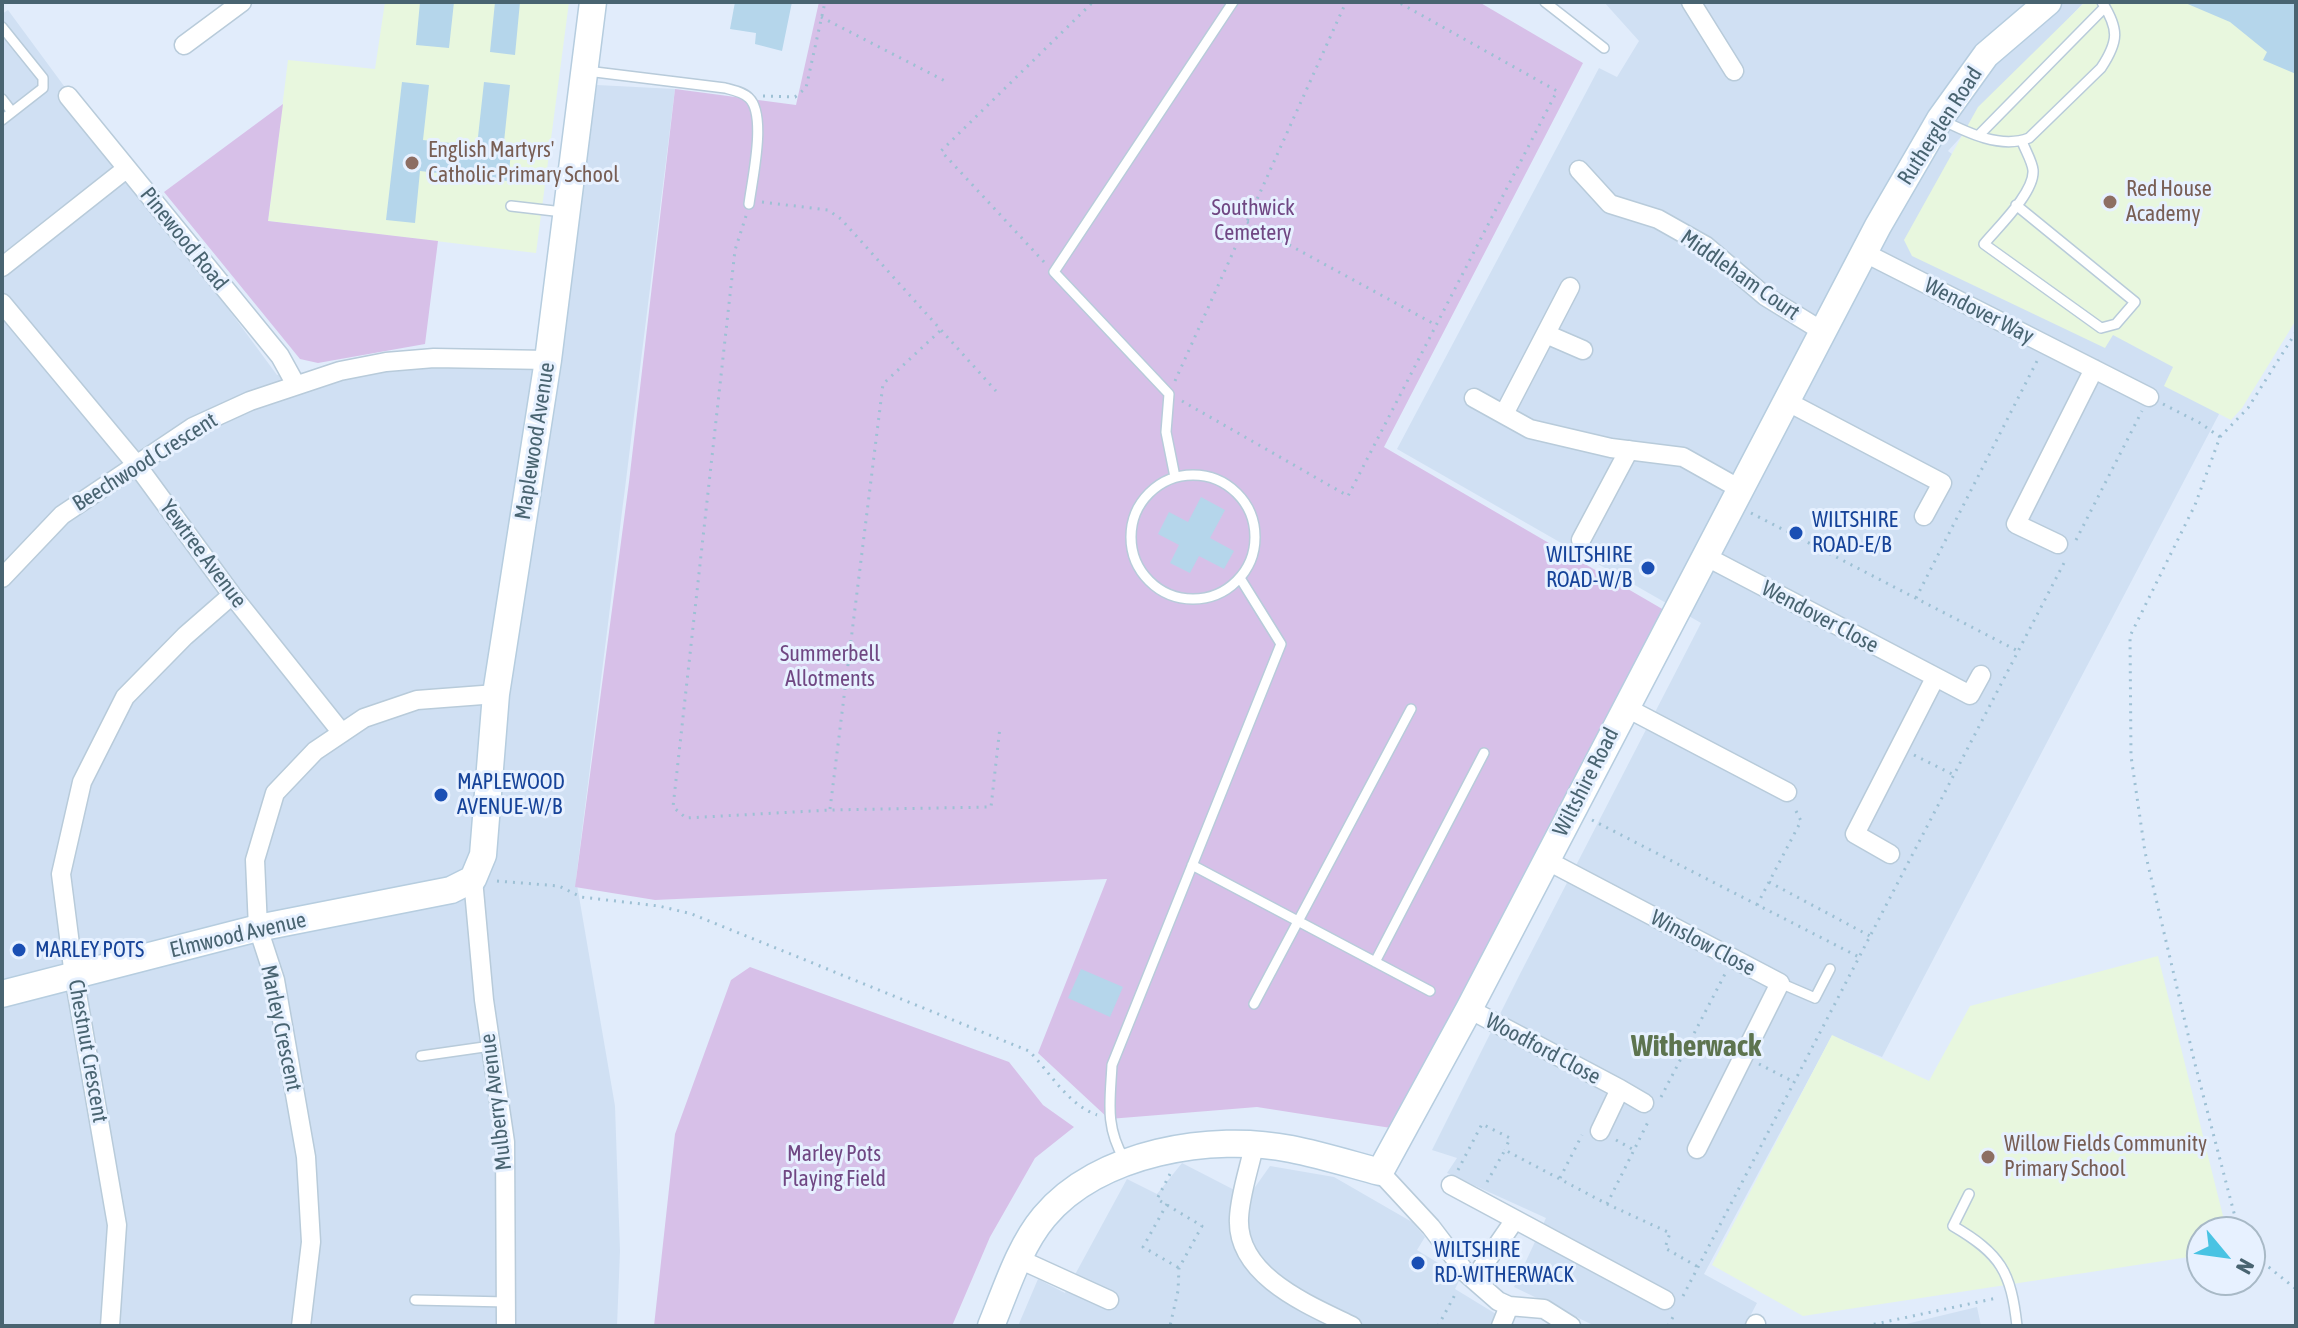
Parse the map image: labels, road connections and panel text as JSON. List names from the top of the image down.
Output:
{
  "streets": {
    "street": [
      "Rutherglen Road",
      "Pinewood Road",
      "Middleham Court",
      "Wendover Way",
      "Maplewood Avenue",
      "Beechwood Crescent",
      "Yewtree Avenue",
      "Wendover Close",
      "Wiltshire Road",
      "Elmwood Avenue",
      "Winslow Close",
      "Marley Crescent",
      "Woodford Close",
      "Chestnut Crescent",
      "Mulberry Avenue"
    ]
  },
  "crossings": [
    ["Rutherglen Road", "Wiltshire Road"],
    ["Pinewood Road", "Beechwood Crescent"],
    ["Middleham Court", "Wiltshire Road"],
    ["Wendover Way", "Wiltshire Road"],
    ["Maplewood Avenue", "Beechwood Crescent"],
    ["Maplewood Avenue", "Elmwood Avenue"],
    ["Maplewood Avenue", "Marley Crescent"],
    ["Maplewood Avenue", "Mulberry Avenue"],
    ["Beechwood Crescent", "Yewtree Avenue"],
    ["Yewtree Avenue", "Marley Crescent"],
    ["Yewtree Avenue", "Chestnut Crescent"],
    ["Wendover Close", "Wiltshire Road"],
    ["Wiltshire Road", "Winslow Close"],
    ["Wiltshire Road", "Woodford Close"],
    ["Elmwood Avenue", "Marley Crescent"],
    ["Elmwood Avenue", "Chestnut Crescent"],
    ["Elmwood Avenue", "Mulberry Avenue"]
  ],
  "districts": ["Witherwack"],
  "parks": ["Southwick Cemetery", "Summerbell Allotments", "Marley Pots Playing Field"],
  "places": [
    "English Martyrs' Catholic Primary School",
    "Red House Academy",
    "WILTSHIRE ROAD-E/B",
    "WILTSHIRE ROAD-W/B",
    "MAPLEWOOD AVENUE-W/B",
    "MARLEY POTS",
    "Willow Fields Community Primary School",
    "WILTSHIRE RD-WITHERWACK"
  ],
  "north": "bottom right"
}
